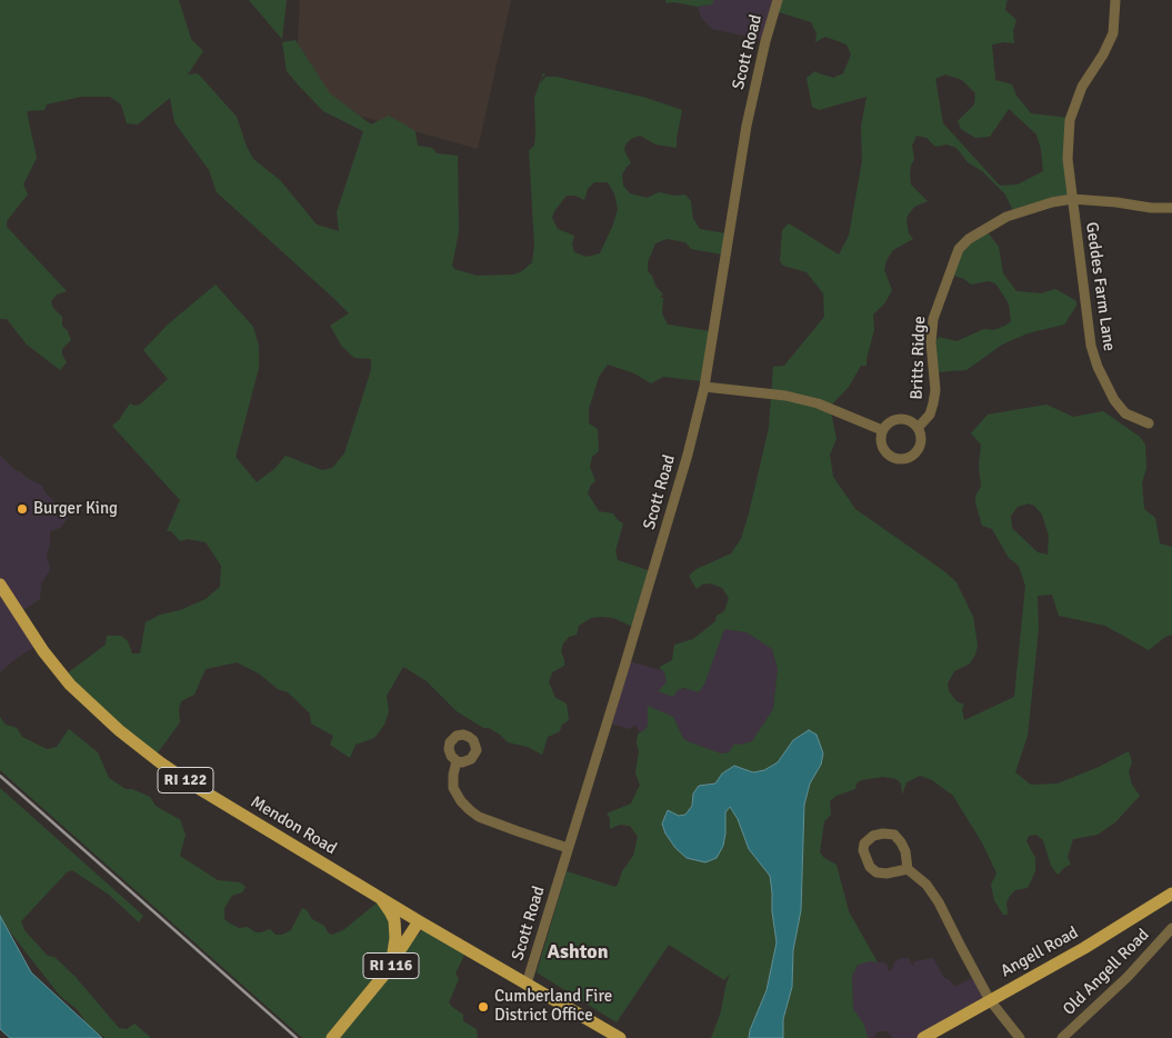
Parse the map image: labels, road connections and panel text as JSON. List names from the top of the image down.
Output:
{
  "streets": {
    "main road": [
      "RI 122",
      "Mendon Road",
      "Angell Road",
      "RI 116"
    ],
    "street": [
      "Scott Road",
      "Geddes Farm Lane",
      "Britts Ridge",
      "Old Angell Road"
    ]
  },
  "crossings": [
    ["Scott Road", "Mendon Road"],
    ["Geddes Farm Lane", "Britts Ridge"],
    ["Mendon Road", "RI 116"]
  ],
  "districts": ["Ashton"],
  "places": ["Burger King", "Cumberland Fire District Office"]
}
